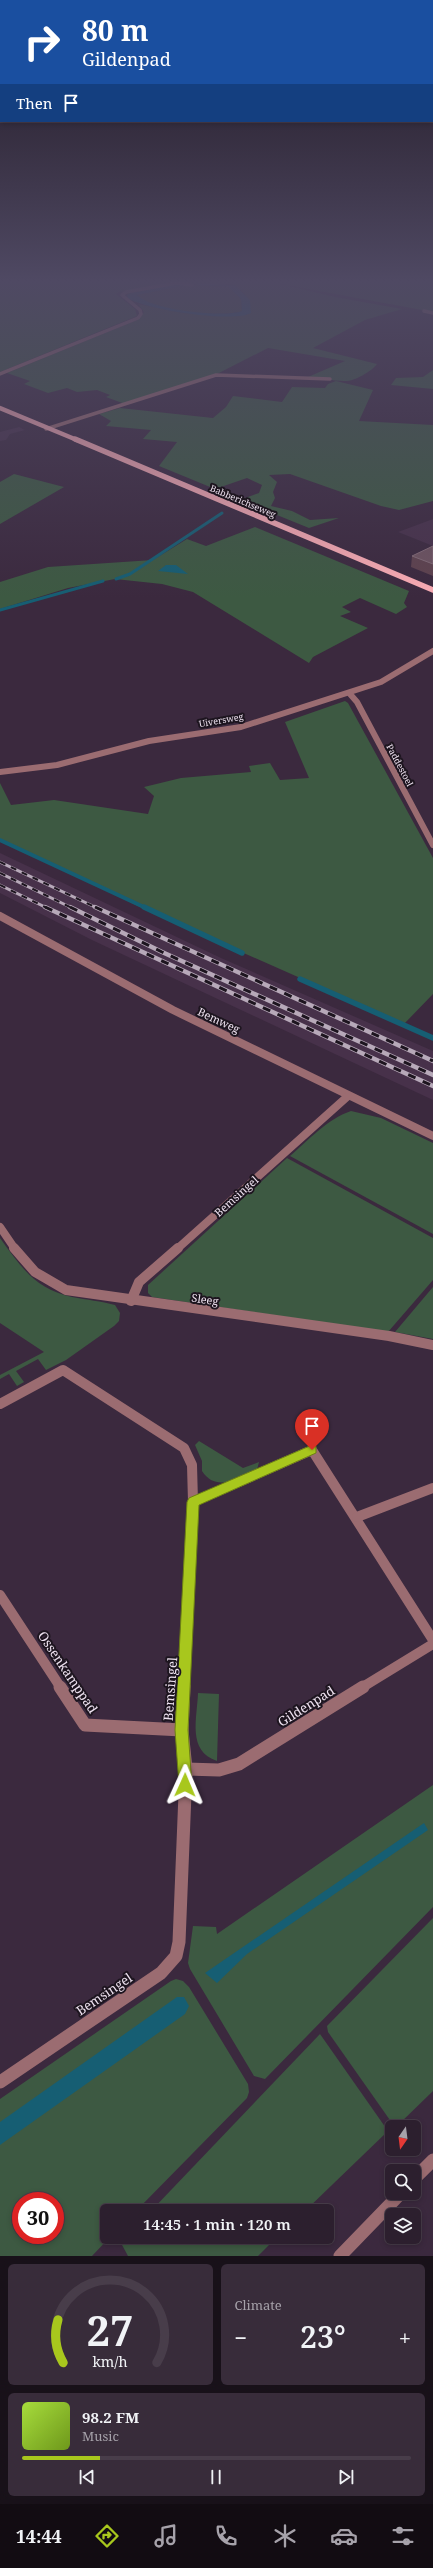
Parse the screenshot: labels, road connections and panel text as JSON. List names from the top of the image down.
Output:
{
  "streets": {
    "main road": ["Babberichseweg"],
    "street": [
      "Uiversweg",
      "Paddestoel",
      "Bemweg",
      "Bemsingel",
      "Sleeg",
      "Ossenkamppad",
      "Gildenpad"
    ]
  },
  "crossings": [
    ["Uiversweg", "Paddestoel"],
    ["Bemweg", "Bemsingel"],
    ["Bemsingel", "Sleeg"],
    ["Bemsingel", "Ossenkamppad"],
    ["Bemsingel", "Gildenpad"]
  ],
  "north": "bottom",
  "page": {
    "turn": ["80 m", "Gildenpad"],
    "then": "Then",
    "limit": "30",
    "trip": "14:45 · 1 min · 120 m",
    "tile": "Climate",
    "heat": ["−", "23°", "+"],
    "song": ["98.2 FM", "Music"],
    "tabs": "14:44",
    "gauge": ["27", "km/h"]
  }
}
